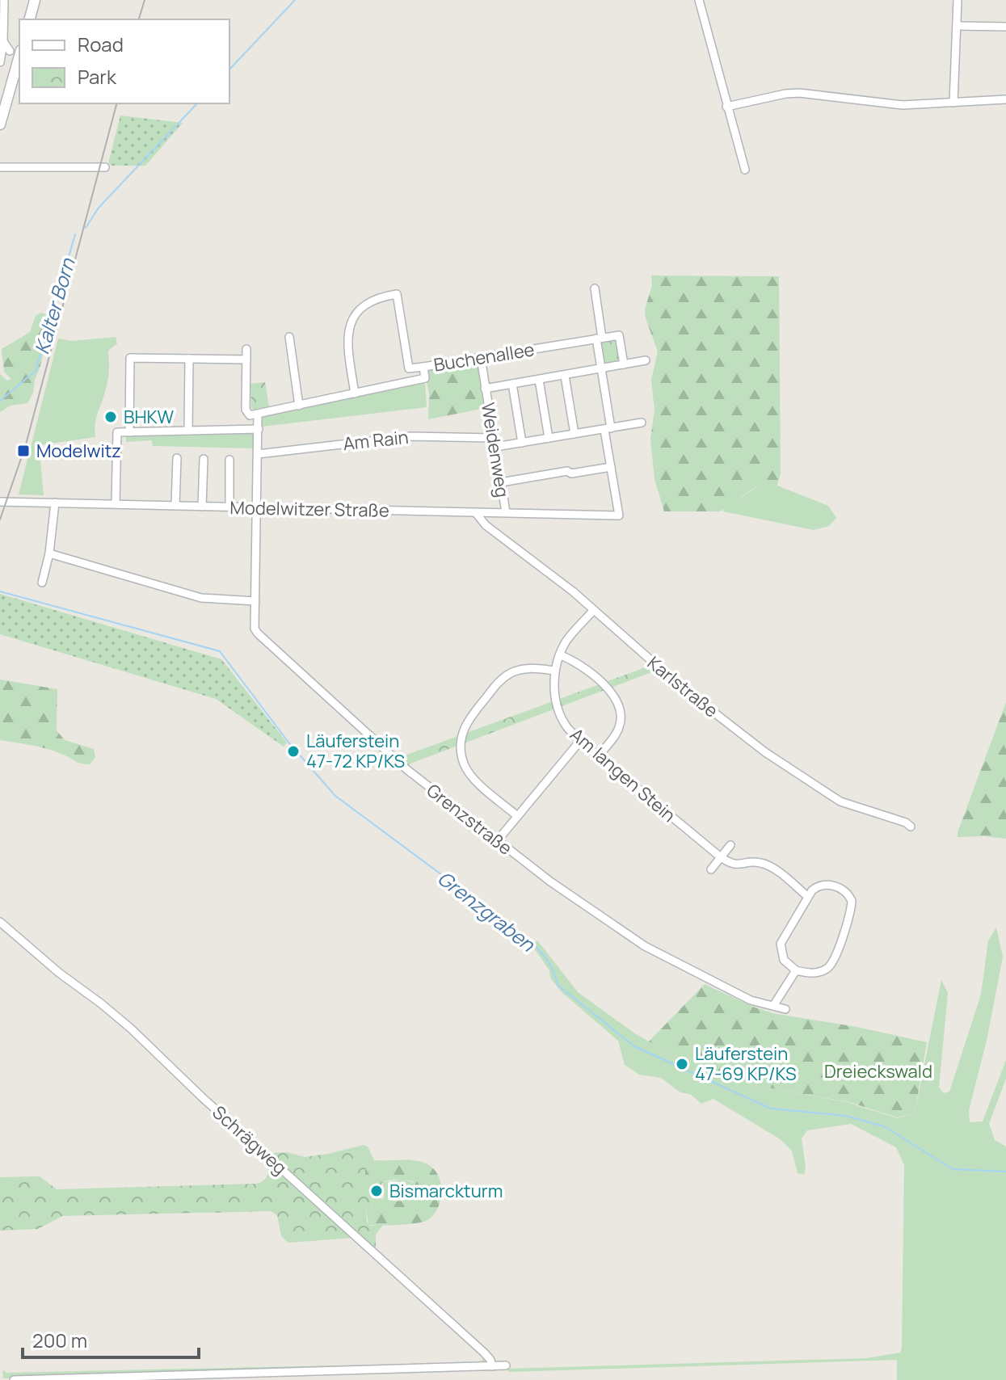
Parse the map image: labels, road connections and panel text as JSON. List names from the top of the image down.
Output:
{
  "streets": {
    "street": [
      "Buchenallee",
      "Am Rain",
      "Weidenweg",
      "Modelwitzer Straße",
      "Karlstraße",
      "Am langen Stein",
      "Grenzstraße",
      "Schrägweg"
    ]
  },
  "crossings": [
    ["Buchenallee", "Weidenweg"],
    ["Buchenallee", "Grenzstraße"],
    ["Am Rain", "Weidenweg"],
    ["Am Rain", "Grenzstraße"],
    ["Weidenweg", "Modelwitzer Straße"],
    ["Modelwitzer Straße", "Karlstraße"],
    ["Modelwitzer Straße", "Grenzstraße"],
    ["Karlstraße", "Am langen Stein"]
  ],
  "water": ["Kalter Born", "Grenzgraben"],
  "parks": ["Dreieckswald"],
  "places": {
    "other": [
      "BHKW",
      "Läuferstein 47-72 KP/KS",
      "Läuferstein 47-69 KP/KS",
      "Bismarckturm"
    ],
    "transit": ["Modelwitz"]
  },
  "legend": ["Road", "Park"],
  "scale_bar": "200 m"
}
